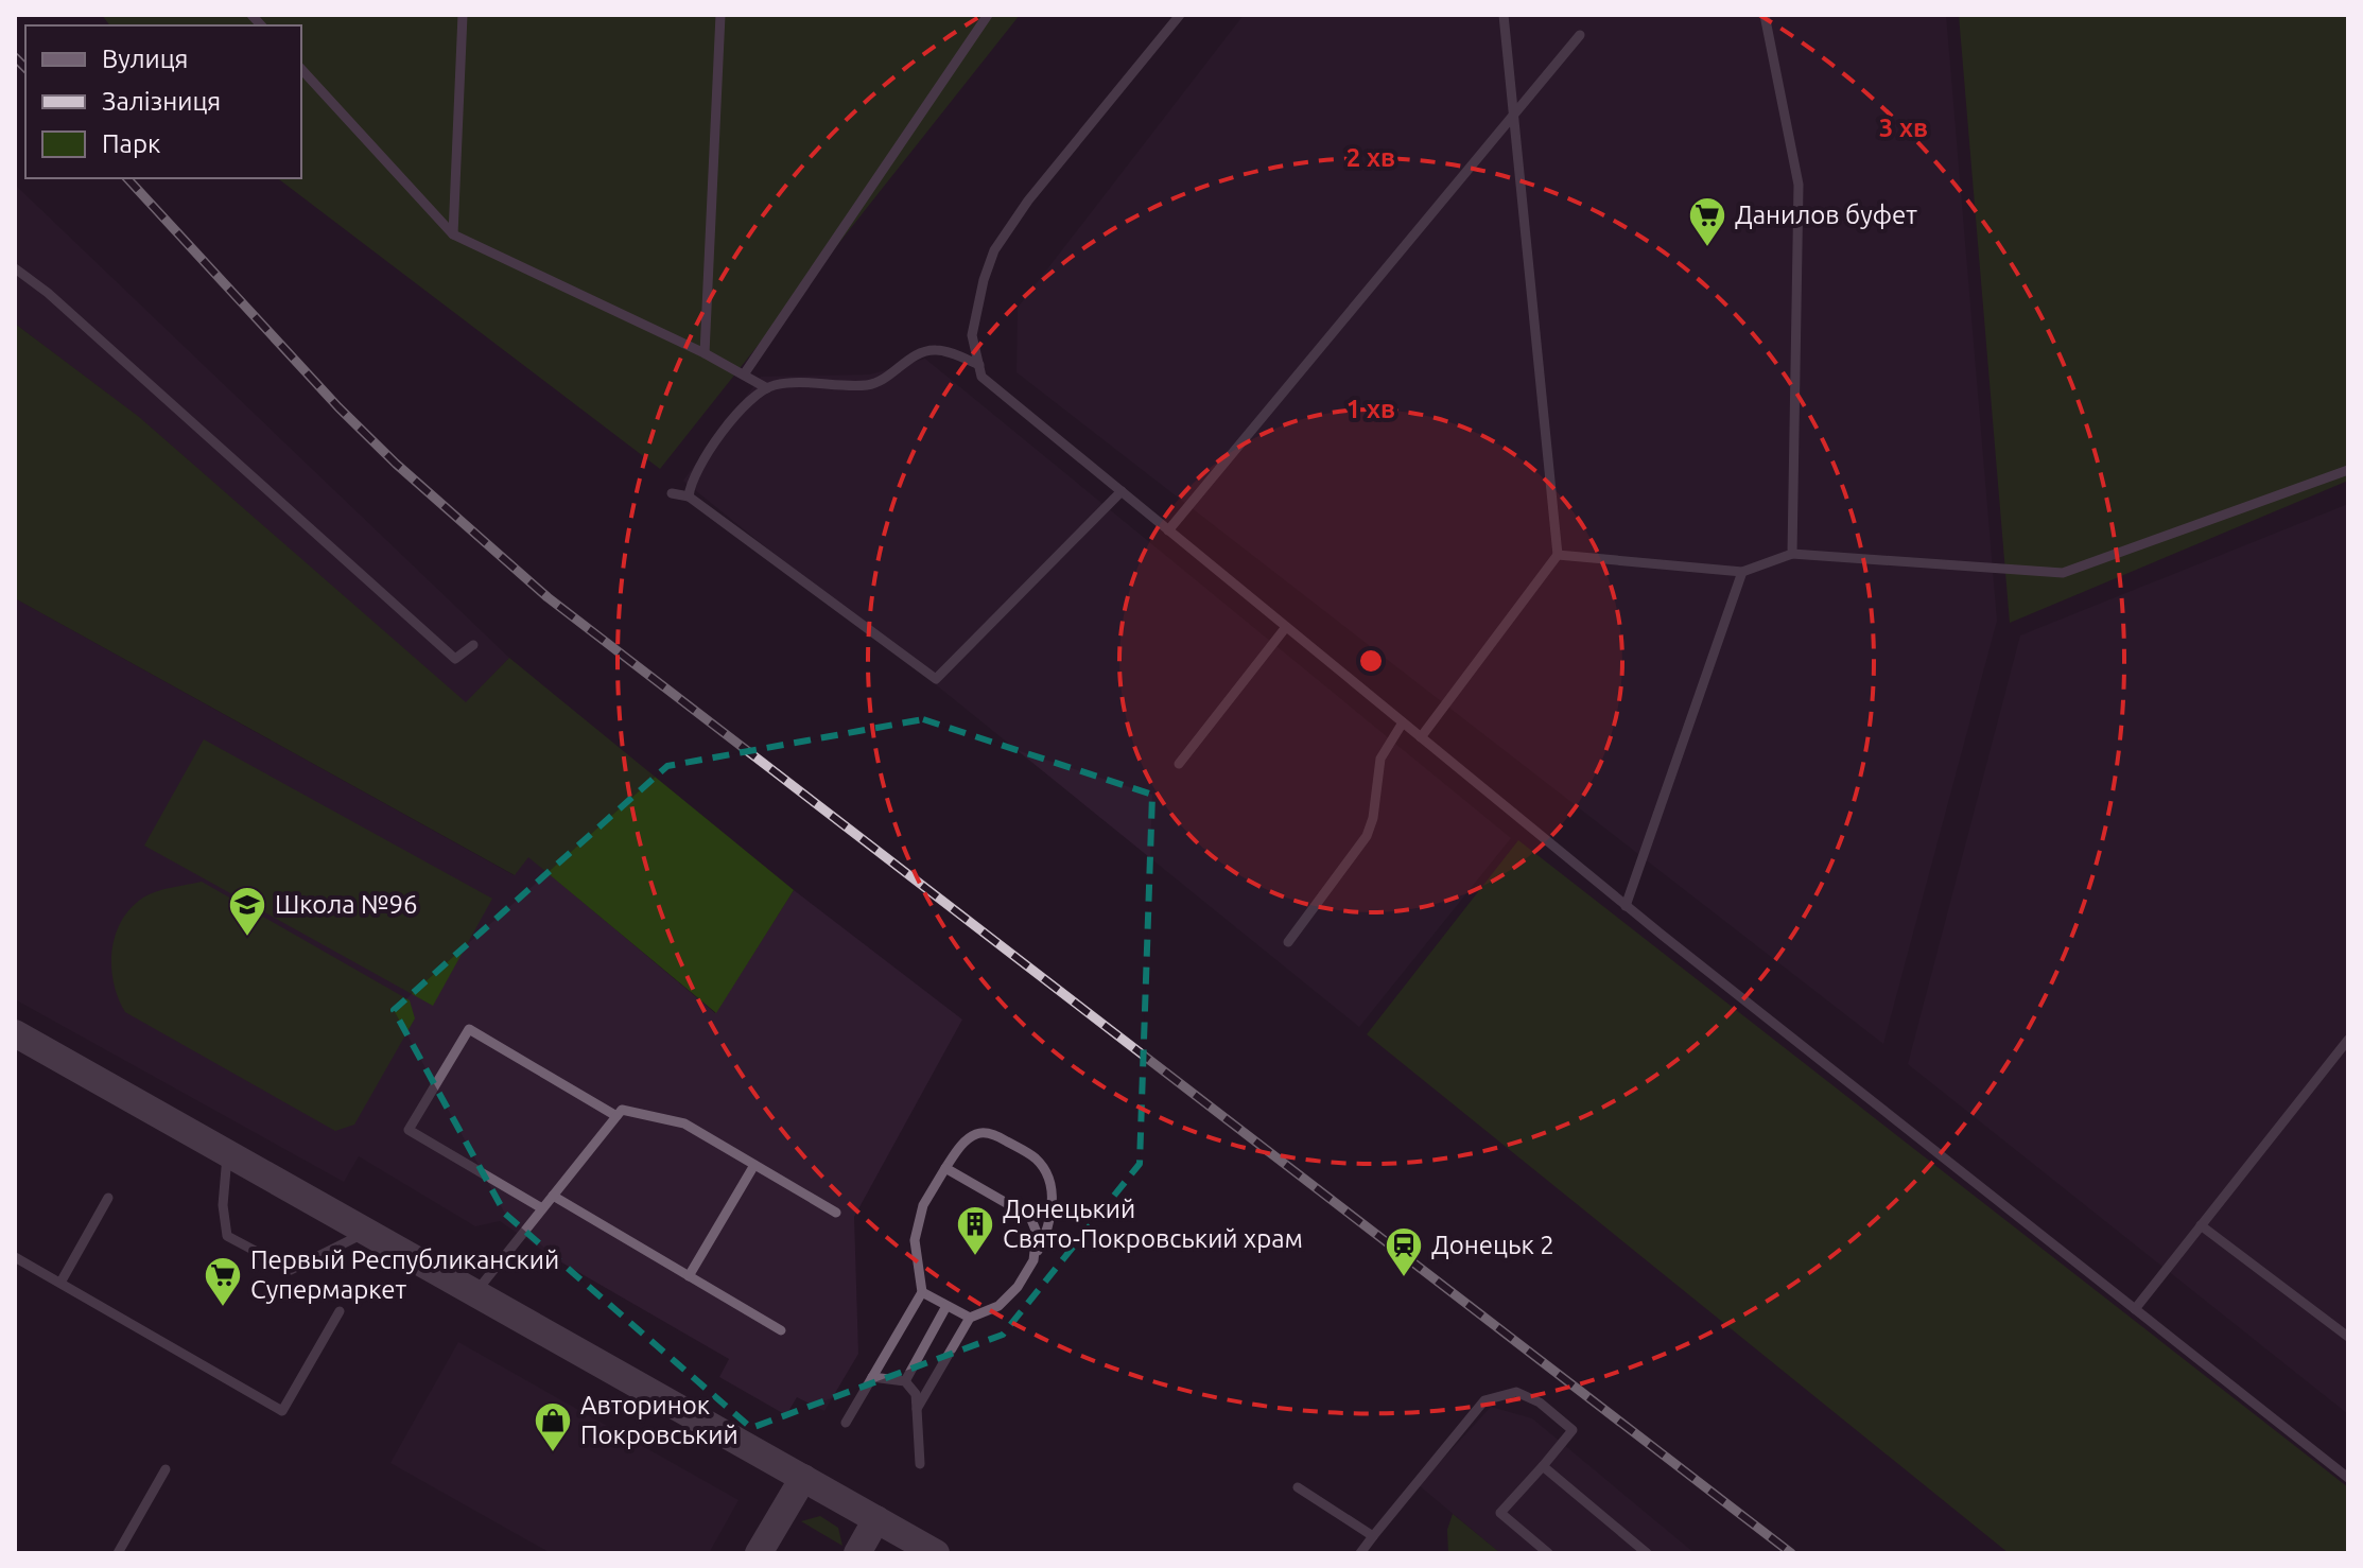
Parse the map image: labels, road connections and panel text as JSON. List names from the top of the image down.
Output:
{
  "places": {
    "supermarket": ["Данилов буфет", "Первый Республиканский Супермаркет"],
    "school or university": ["Школа №96"],
    "building": ["Донецький Свято-Покровський храм"],
    "station": ["Донецьк 2"],
    "shop": ["Авторинок Покровський"]
  },
  "legend": ["Вулиця", "Залізниця", "Парк"],
  "rings": ["3 хв", "2 хв", "1 хв"]
}
